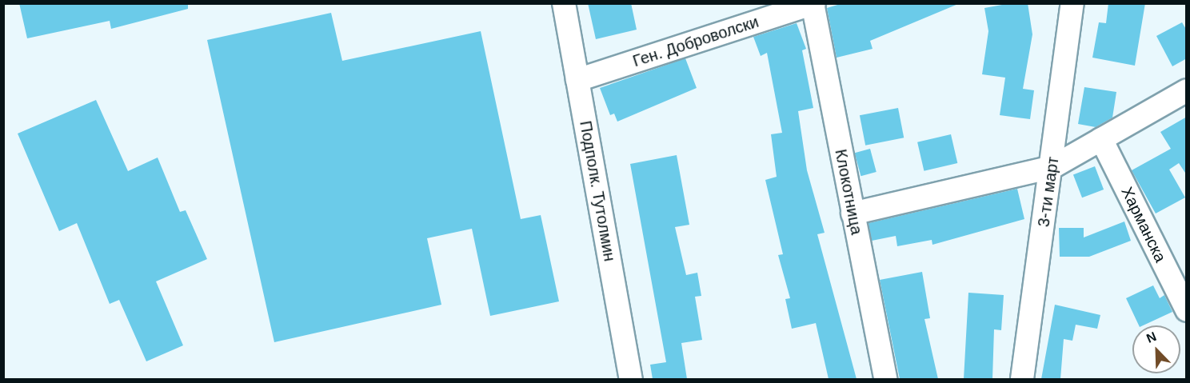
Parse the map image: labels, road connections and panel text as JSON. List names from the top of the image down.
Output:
{
  "streets": {
    "street": [
      "Ген. Доброволски",
      "Подполк. Тутолмин",
      "Клокотница",
      "3-ти март",
      "Харманска"
    ]
  },
  "crossings": [
    ["Ген. Доброволски", "Подполк. Тутолмин"],
    ["Ген. Доброволски", "Клокотница"]
  ],
  "north": "top left"
}
